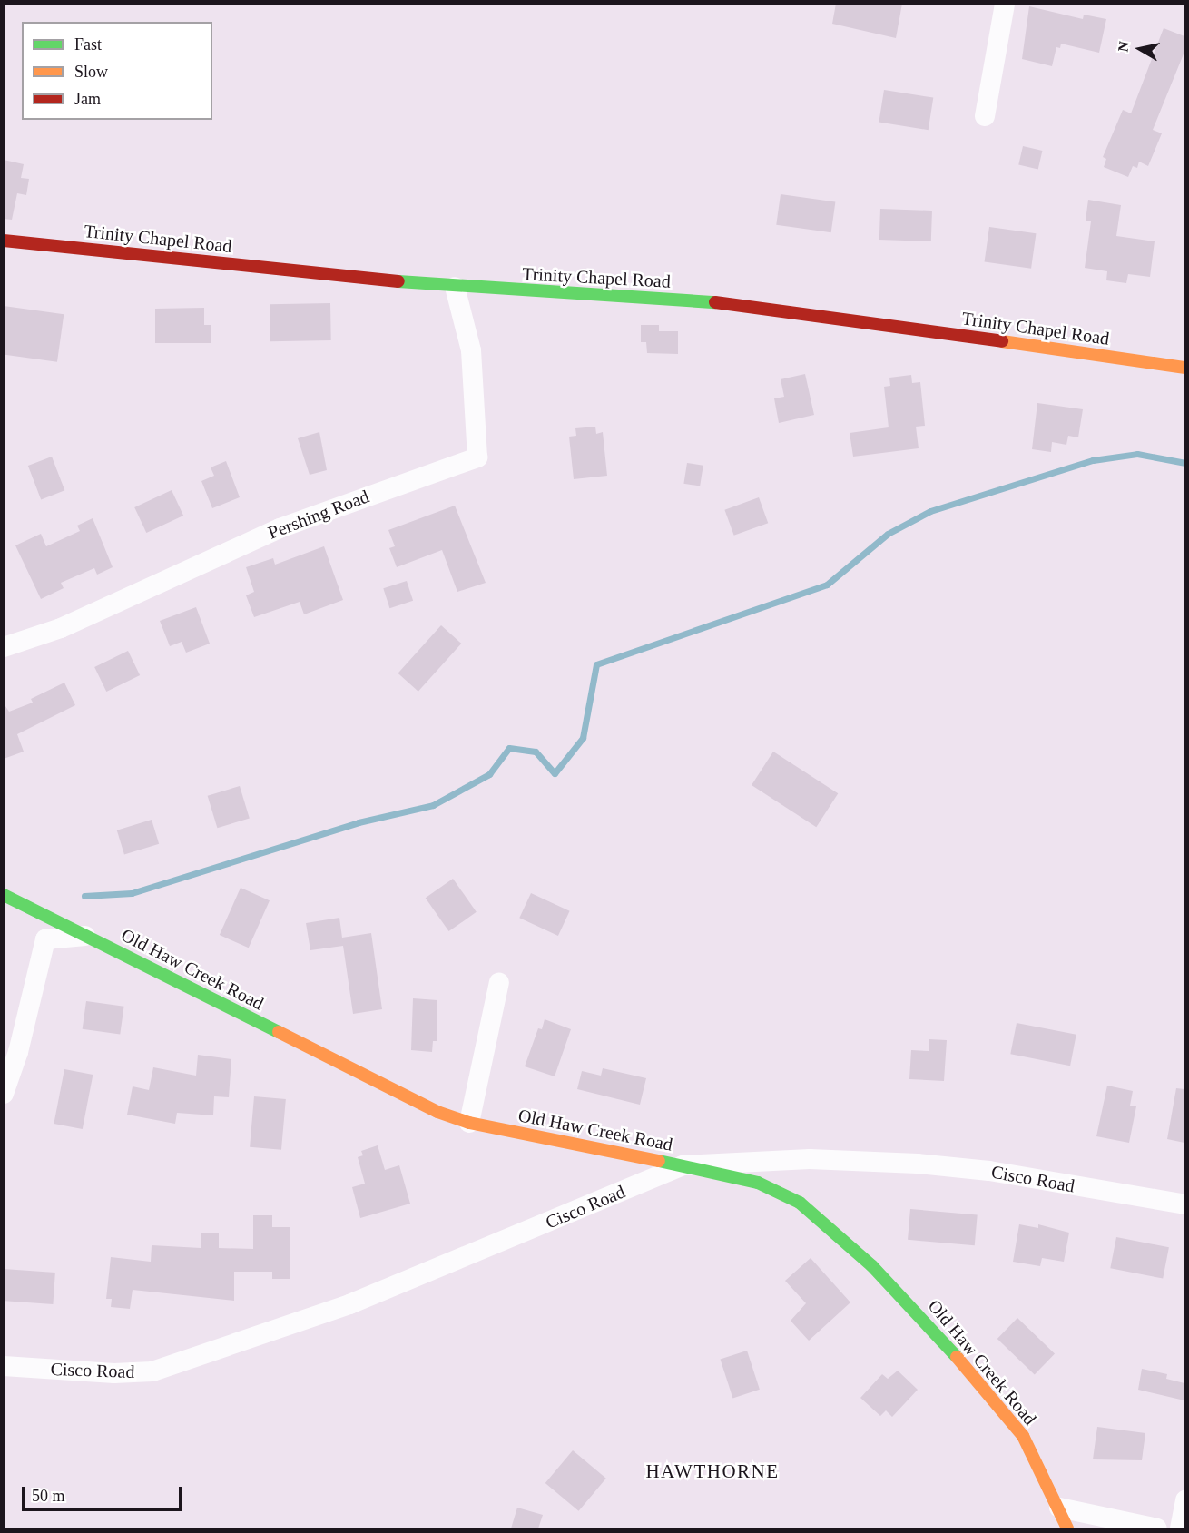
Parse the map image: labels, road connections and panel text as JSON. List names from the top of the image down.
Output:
{
  "streets": {
    "street": [
      "Trinity Chapel Road",
      "Pershing Road",
      "Old Haw Creek Road",
      "Cisco Road"
    ]
  },
  "crossings": [
    ["Trinity Chapel Road", "Pershing Road"],
    ["Old Haw Creek Road", "Cisco Road"]
  ],
  "districts": ["HAWTHORNE"],
  "legend": ["Fast", "Slow", "Jam"],
  "scale_bar": "50 m",
  "north": "left"
}
